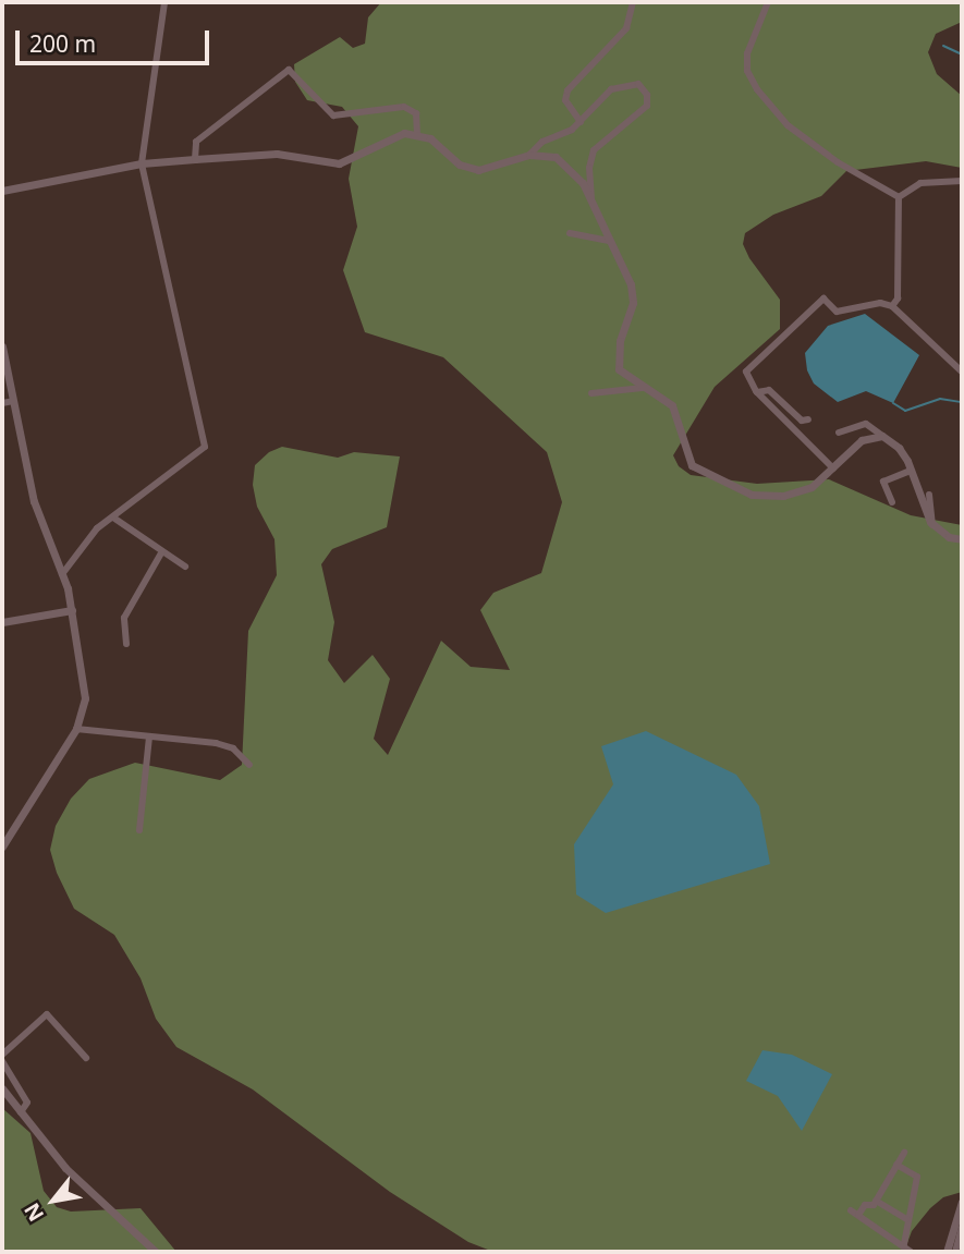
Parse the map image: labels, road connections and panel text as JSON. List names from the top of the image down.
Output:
{
  "scale_bar": "200 m",
  "north": "bottom left"
}
